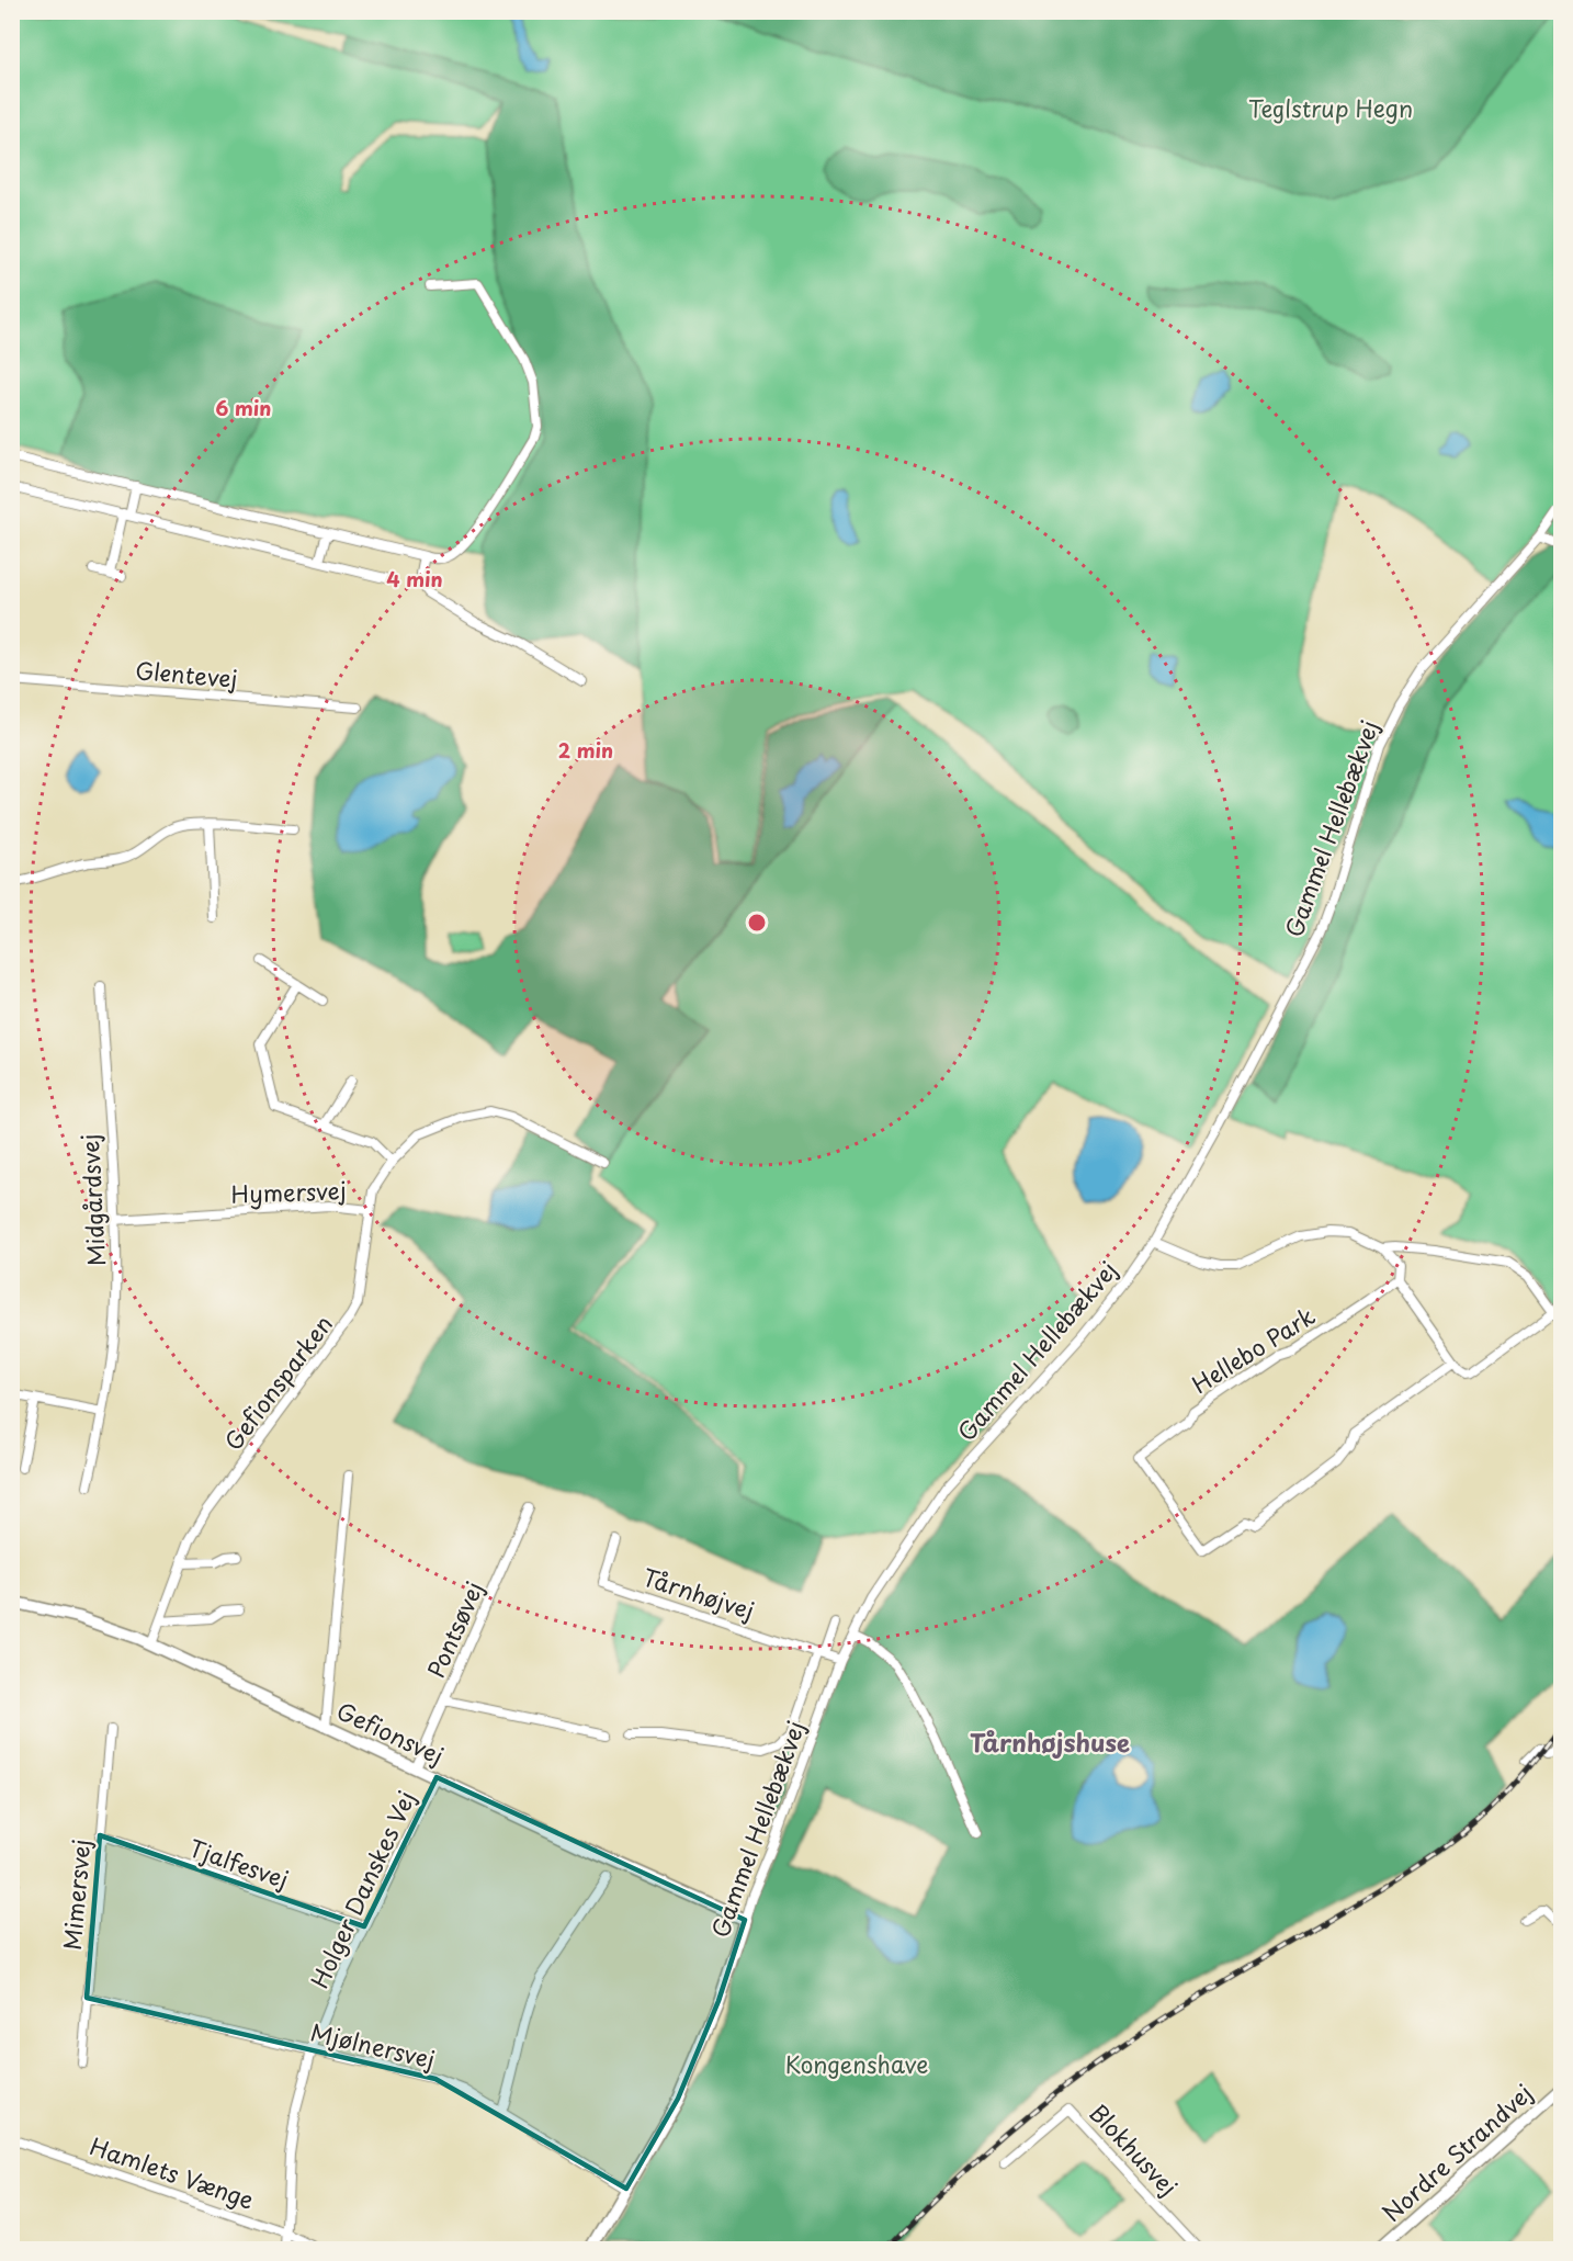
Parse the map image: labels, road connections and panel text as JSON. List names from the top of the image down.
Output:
{
  "streets": {
    "main road": ["Gammel Hellebækvej", "Gefionsvej", "Nordre Strandvej"],
    "street": [
      "Glentevej",
      "Hymersvej",
      "Midgårdsvej",
      "Hellebo Park",
      "Gefionsparken",
      "Tårnhøjvej",
      "Pontsøvej",
      "Tjalfesvej",
      "Holger Danskes Vej",
      "Mimersvej",
      "Mjølnersvej",
      "Blokhusvej",
      "Hamlets Vænge"
    ]
  },
  "crossings": [
    ["Gammel Hellebækvej", "Tårnhøjvej"],
    ["Gammel Hellebækvej", "Gefionsvej"],
    ["Gammel Hellebækvej", "Mjølnersvej"],
    ["Hymersvej", "Midgårdsvej"],
    ["Hymersvej", "Gefionsparken"],
    ["Gefionsparken", "Gefionsvej"],
    ["Pontsøvej", "Gefionsvej"],
    ["Gefionsvej", "Holger Danskes Vej"],
    ["Tjalfesvej", "Holger Danskes Vej"],
    ["Tjalfesvej", "Mimersvej"],
    ["Holger Danskes Vej", "Mjølnersvej"],
    ["Holger Danskes Vej", "Hamlets Vænge"],
    ["Mimersvej", "Mjølnersvej"]
  ],
  "districts": ["Tårnhøjshuse"],
  "parks": ["Teglstrup Hegn", "Kongenshave"],
  "rings": ["6 min", "4 min", "2 min"]
}
